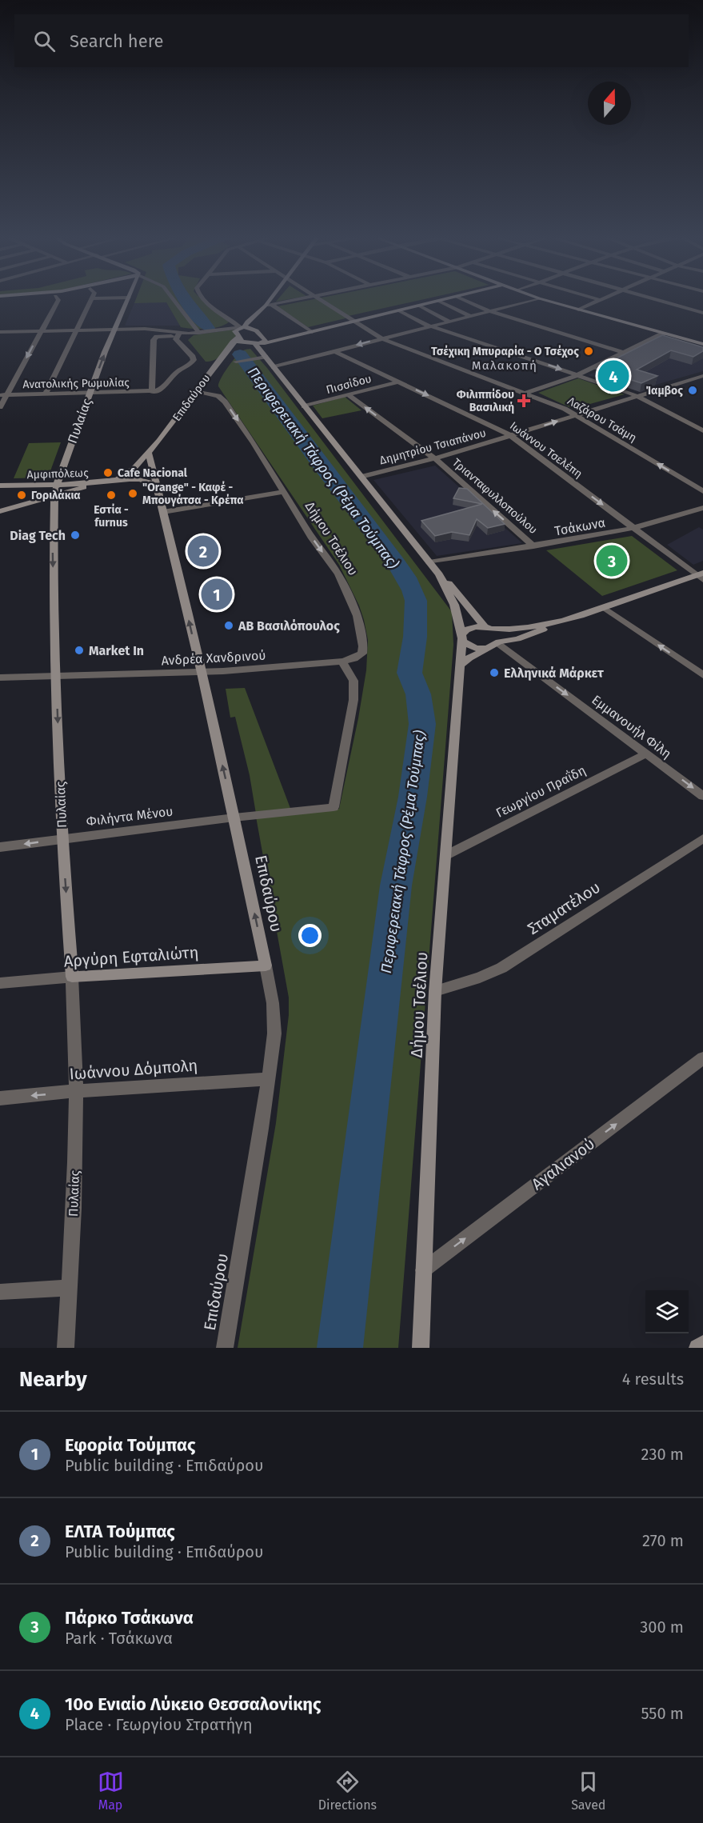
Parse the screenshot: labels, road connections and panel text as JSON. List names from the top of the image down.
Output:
{
  "streets": {
    "street": [
      "Ανατολικής Ρωμυλίας",
      "Πισσίδου",
      "Επιδαύρου",
      "Λαζάρου Τσάμη",
      "Πυλαίας",
      "Δημητρίου Τσιαπάνου",
      "Ιωάννου Τσελέπη",
      "Αμφιπόλεως",
      "Τριανταφυλλοπούλου",
      "Τσάκωνα",
      "Δήμου Τσέλιου",
      "Ανδρέα Χανδρινού",
      "Εμμανουήλ Φίλη",
      "Γεωργίου Πραΐδη",
      "Φιλήντα Μένου",
      "Σταματέλου",
      "Αργύρη Εφταλιώτη",
      "Ιωάννου Δόμπολη",
      "Αγαλιανού"
    ]
  },
  "crossings": [
    ["Ανατολικής Ρωμυλίας", "Πυλαίας"],
    ["Πισσίδου", "Ιωάννου Τσελέπη"],
    ["Πισσίδου", "Τριανταφυλλοπούλου"],
    ["Πισσίδου", "Δήμου Τσέλιου"],
    ["Επιδαύρου", "Αμφιπόλεως"],
    ["Επιδαύρου", "Δήμου Τσέλιου"],
    ["Επιδαύρου", "Ανδρέα Χανδρινού"],
    ["Επιδαύρου", "Φιλήντα Μένου"],
    ["Επιδαύρου", "Αργύρη Εφταλιώτη"],
    ["Επιδαύρου", "Ιωάννου Δόμπολη"],
    ["Λαζάρου Τσάμη", "Δημητρίου Τσιαπάνου"],
    ["Πυλαίας", "Αμφιπόλεως"],
    ["Πυλαίας", "Ανδρέα Χανδρινού"],
    ["Πυλαίας", "Φιλήντα Μένου"],
    ["Πυλαίας", "Αργύρη Εφταλιώτη"],
    ["Πυλαίας", "Ιωάννου Δόμπολη"],
    ["Δημητρίου Τσιαπάνου", "Ιωάννου Τσελέπη"],
    ["Δημητρίου Τσιαπάνου", "Τριανταφυλλοπούλου"],
    ["Δημητρίου Τσιαπάνου", "Δήμου Τσέλιου"],
    ["Ιωάννου Τσελέπη", "Τσάκωνα"],
    ["Τριανταφυλλοπούλου", "Τσάκωνα"],
    ["Τσάκωνα", "Δήμου Τσέλιου"],
    ["Δήμου Τσέλιου", "Ανδρέα Χανδρινού"],
    ["Δήμου Τσέλιου", "Εμμανουήλ Φίλη"],
    ["Δήμου Τσέλιου", "Γεωργίου Πραΐδη"],
    ["Δήμου Τσέλιου", "Φιλήντα Μένου"],
    ["Δήμου Τσέλιου", "Σταματέλου"],
    ["Δήμου Τσέλιου", "Αγαλιανού"],
    ["Ανδρέα Χανδρινού", "Φιλήντα Μένου"],
    ["Εμμανουήλ Φίλη", "Γεωργίου Πραΐδη"]
  ],
  "one_way": [
    "Επιδαύρου",
    "Τριανταφυλλοπούλου",
    "Εμμανουήλ Φίλη",
    "Αγαλιανού"
  ],
  "districts": ["Μαλακοπή"],
  "water": ["Περιφερειακή Τάφρος (Ρέμα Τούμπας)"],
  "places": {
    "other": [
      "Τσέχικη Μπυραρία - Ο Τσέχος",
      "Ίαμβος",
      "Cafe Nacional",
      "\"Orange\" - Καφέ - Μπουγάτσα - Κρέπα",
      "Γοριλάκια",
      "Εστία - furnus",
      "Diag Tech",
      "ΑΒ Βασιλόπουλος",
      "Market In",
      "Ελληνικά Μάρκετ"
    ],
    "health": ["Φιλιππίδου Βασιλική"]
  },
  "north": "top",
  "page": {
    "search": "Search here",
    "pins": [
      "4",
      "2",
      "3",
      "1"
    ],
    "heading": ["Nearby", "4 results"],
    "list": [
      {
        "mark": "1",
        "name": "Εφορία Τούμπας",
        "note": "Public building · Επιδαύρου",
        "value": "230 m"
      },
      {
        "mark": "2",
        "name": "ΕΛΤΑ Τούμπας",
        "note": "Public building · Επιδαύρου",
        "value": "270 m"
      },
      {
        "mark": "3",
        "name": "Πάρκο Τσάκωνα",
        "note": "Park · Τσάκωνα",
        "value": "300 m"
      },
      {
        "mark": "4",
        "name": "10ο Ενιαίο Λύκειο Θεσσαλονίκης",
        "note": "Place · Γεωργίου Στρατήγη",
        "value": "550 m"
      }
    ],
    "nav": ["Map", "Directions", "Saved"]
  }
}
